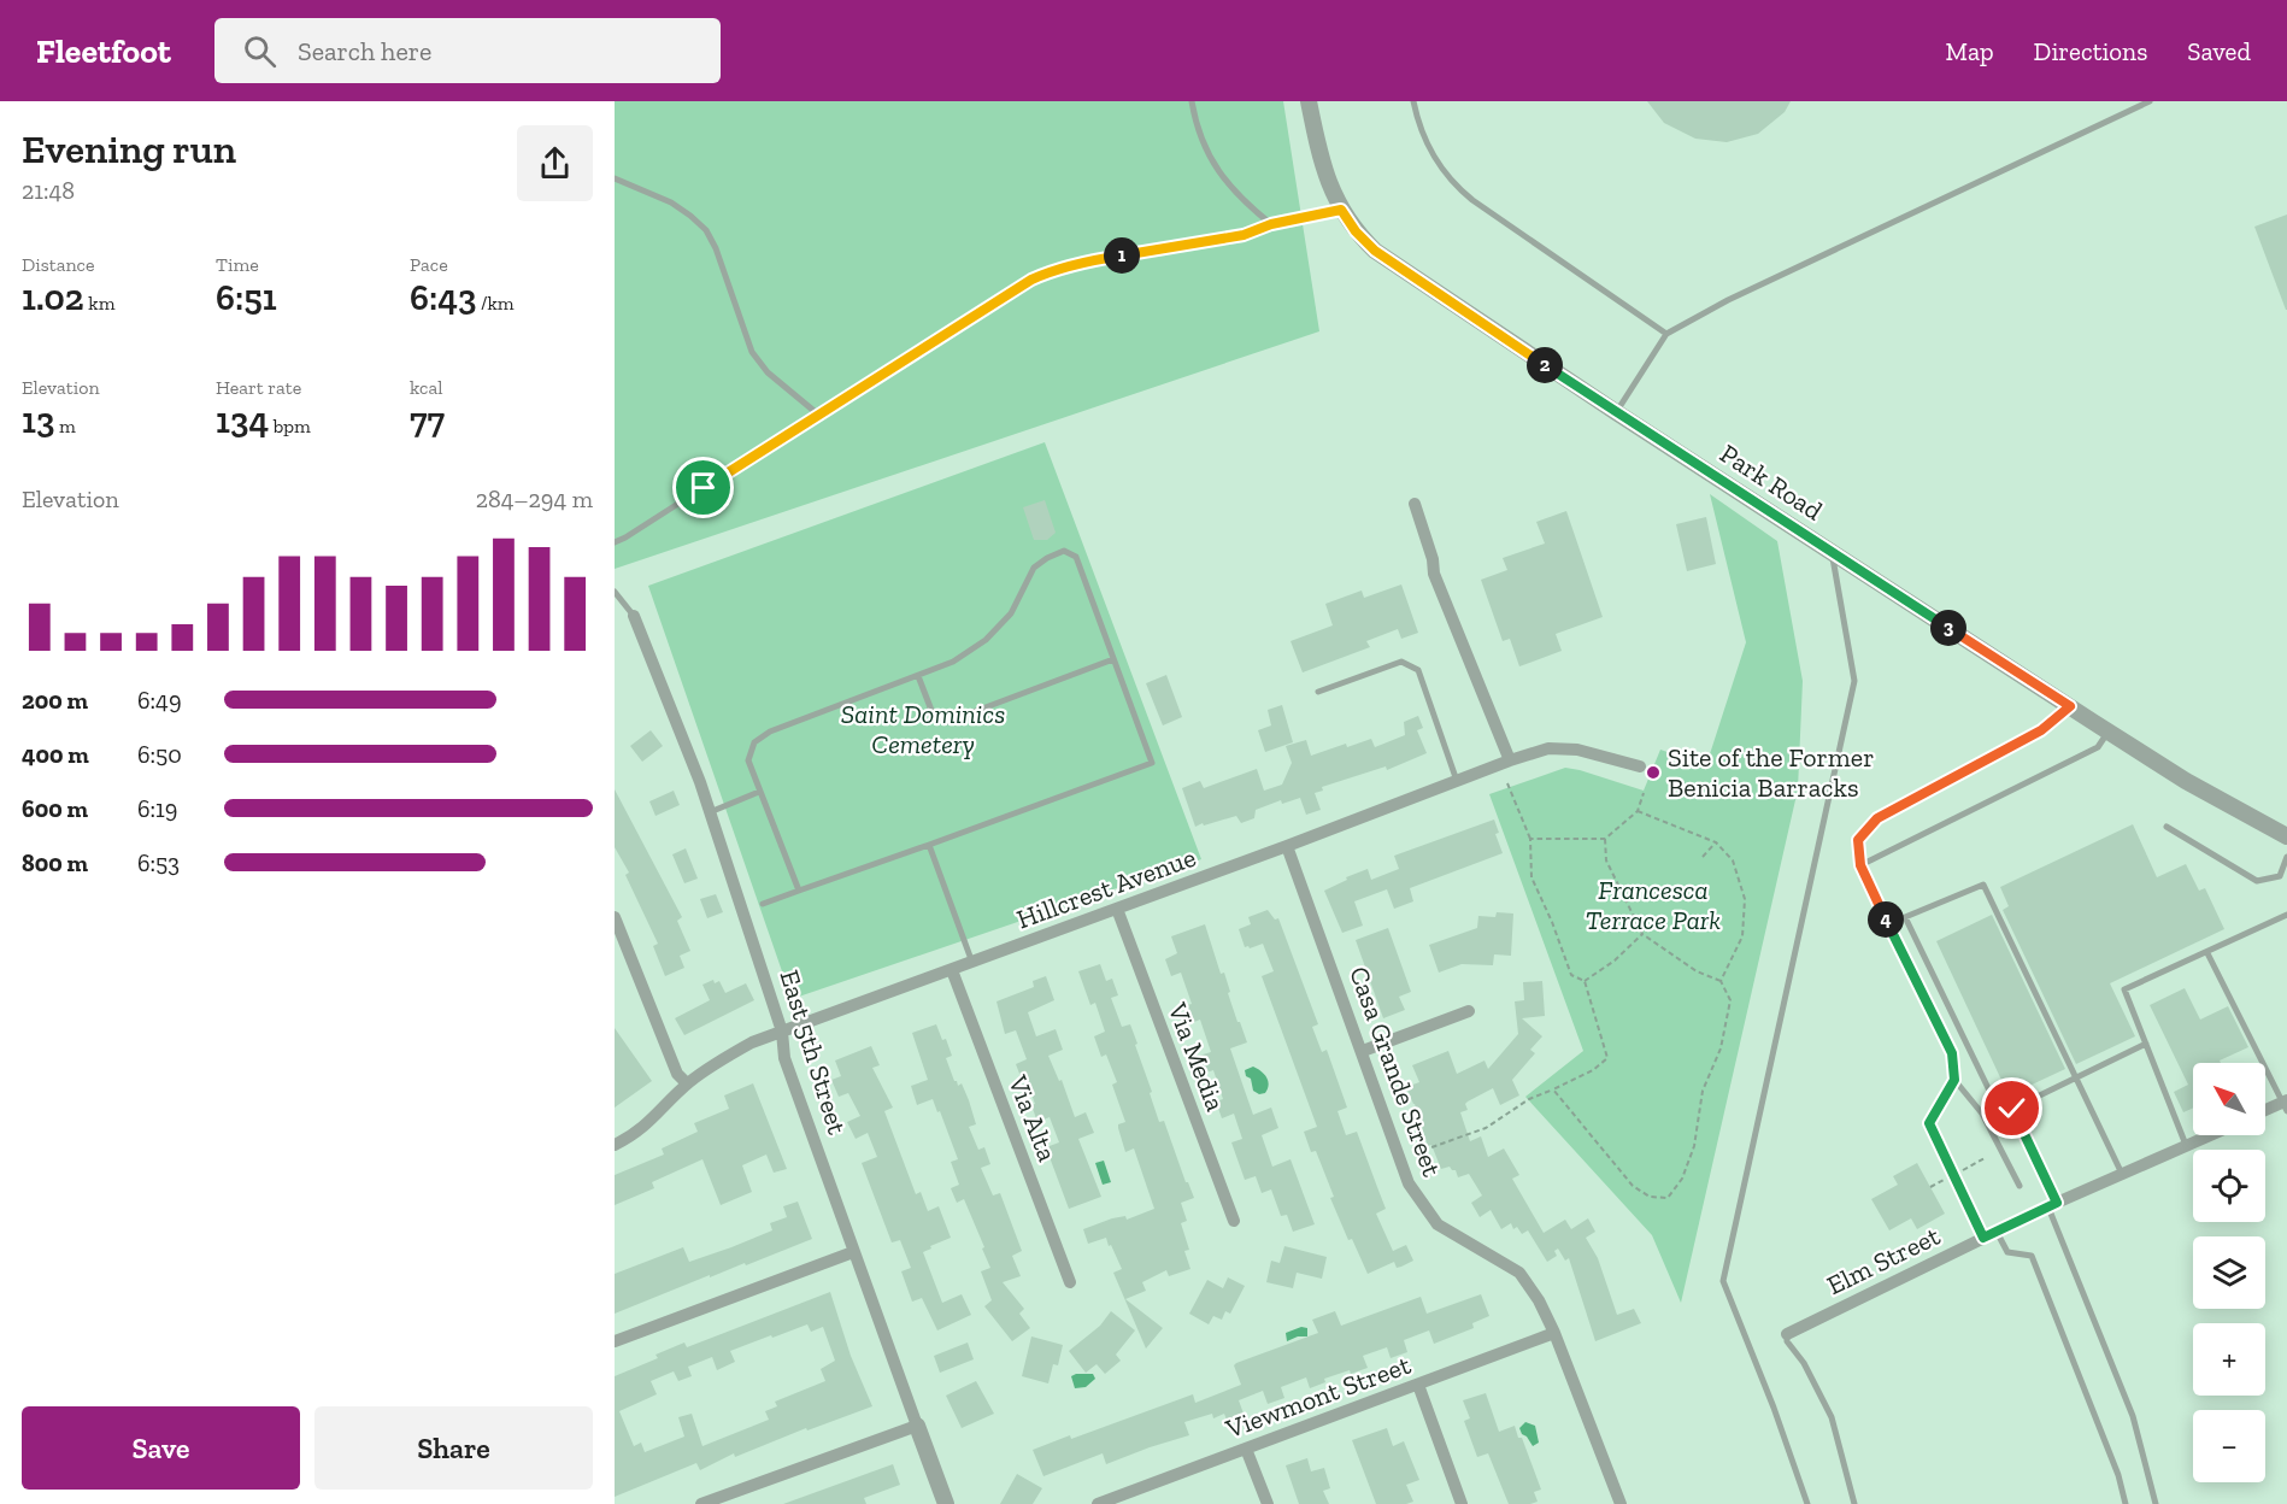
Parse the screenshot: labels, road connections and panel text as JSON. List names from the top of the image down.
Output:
{
  "streets": {
    "street": [
      "Park Road",
      "Hillcrest Avenue",
      "East 5th Street",
      "Via Media",
      "Casa Grande Street",
      "Via Alta",
      "Elm Street",
      "Viewmont Street"
    ]
  },
  "crossings": [
    ["Hillcrest Avenue", "East 5th Street"],
    ["Hillcrest Avenue", "Via Media"],
    ["Hillcrest Avenue", "Casa Grande Street"],
    ["Hillcrest Avenue", "Via Alta"],
    ["Casa Grande Street", "Viewmont Street"]
  ],
  "parks": ["Saint Dominics Cemetery", "Francesca Terrace Park"],
  "places": ["Site of the Former Benicia Barracks"],
  "north": "top left",
  "page": {
    "header": "Fleetfoot",
    "search": "Search here",
    "nav": ["Map", "Directions", "Saved"],
    "heading": ["Evening run", "21:48"],
    "stats": [
      ["Distance", "1.02 km"],
      ["Time", "6:51"],
      ["Pace", "6:43 /km"],
      ["Elevation", "13 m"],
      ["Heart rate", "134 bpm"],
      ["kcal", "77"]
    ],
    "pins": [
      "1",
      "2",
      "3",
      "4"
    ],
    "chart": ["Elevation", "284–294 m"],
    "list": [
      {
        "name": "200 m",
        "note": "6:49"
      },
      {
        "name": "400 m",
        "note": "6:50"
      },
      {
        "name": "600 m",
        "note": "6:19"
      },
      {
        "name": "800 m",
        "note": "6:53"
      }
    ],
    "map_buttons": ["+", "−"],
    "buttons": ["Save", "Share"]
  }
}
